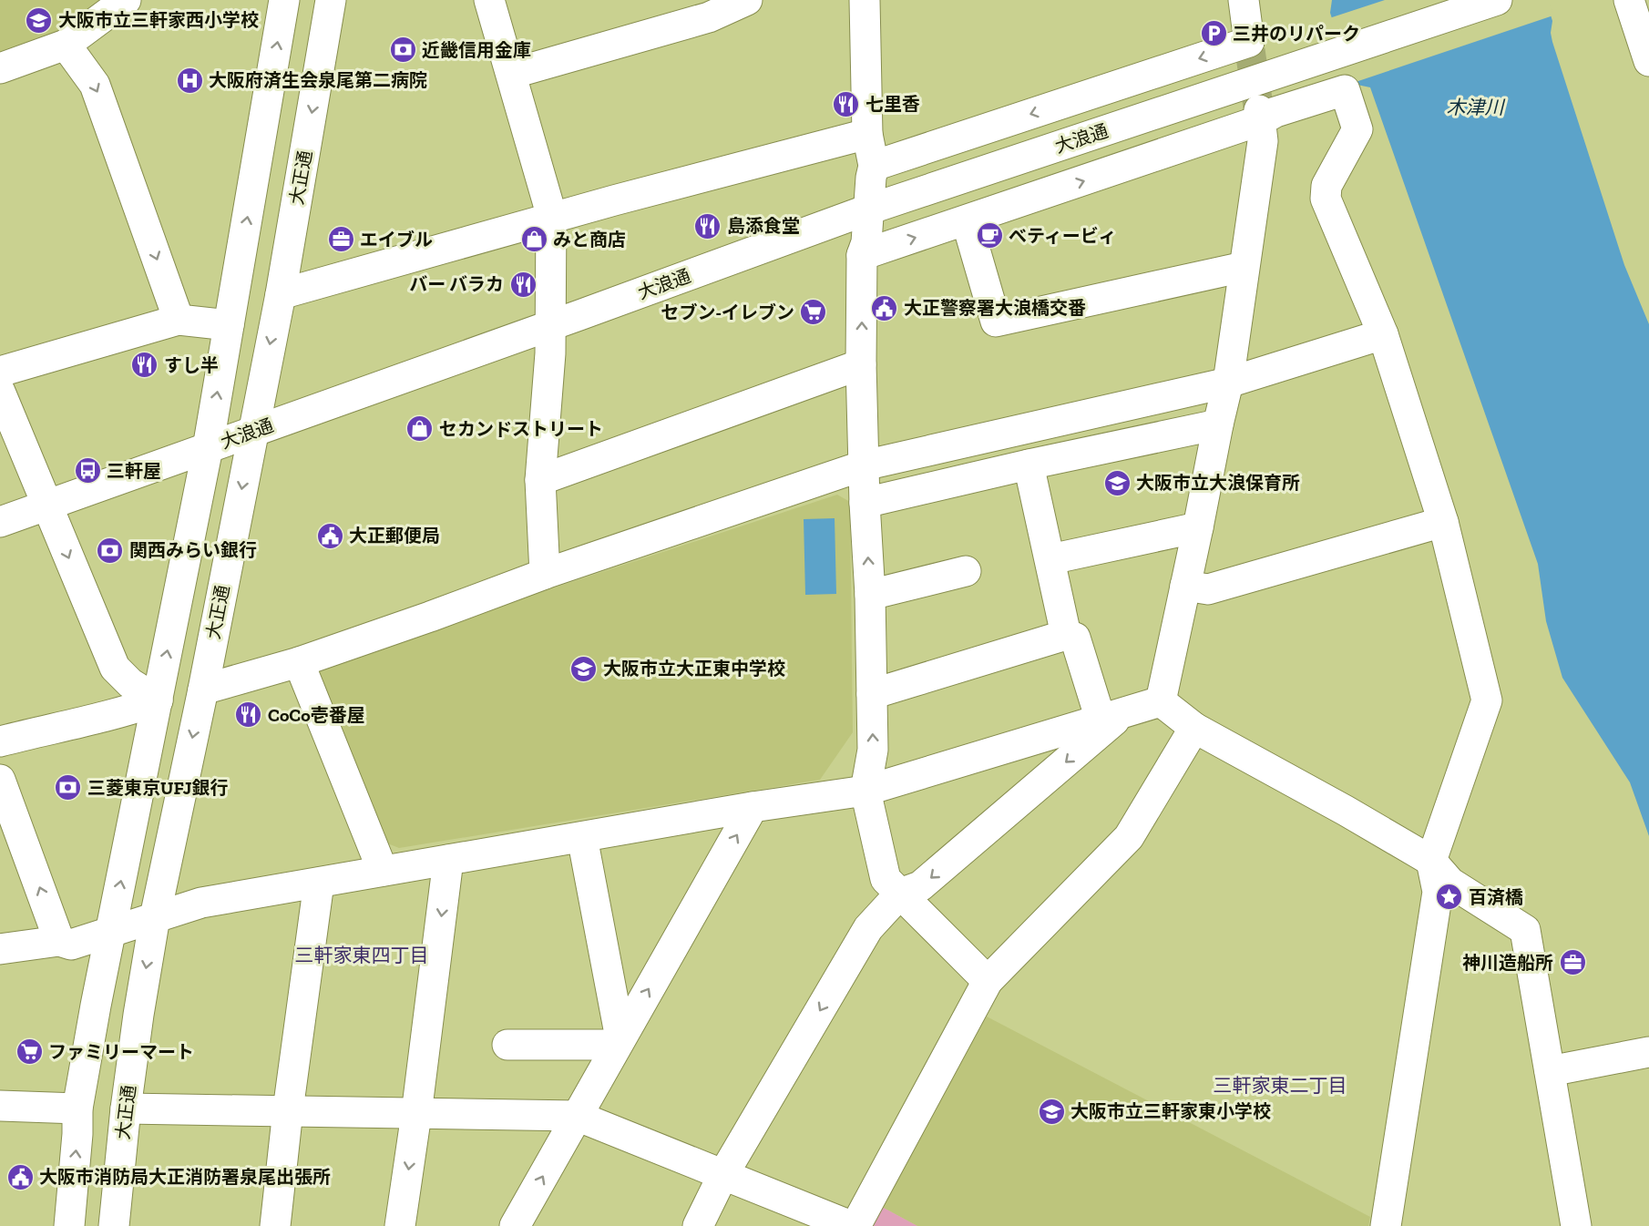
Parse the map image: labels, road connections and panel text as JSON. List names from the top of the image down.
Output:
{
  "streets": {
    "street": ["大浪通", "大正通"]
  },
  "crossings": [
    ["大浪通", "大正通"]
  ],
  "districts": ["三軒家東四丁目", "三軒家東二丁目"],
  "water": ["木津川"],
  "places": {
    "school or university": [
      "大阪市立三軒家西小学校",
      "大阪市立大浪保育所",
      "大阪市立大正東中学校",
      "大阪市立三軒家東小学校"
    ],
    "parking": ["三井のリパーク"],
    "bank": ["近畿信用金庫", "関西みらい銀行", "三菱東京UFJ銀行"],
    "hospital": ["大阪府済生会泉尾第二病院"],
    "restaurant": [
      "七里香",
      "島添食堂",
      "バー バラカ",
      "すし半",
      "CoCo壱番屋"
    ],
    "cafe": ["べティービィ"],
    "office": ["エイブル", "神川造船所"],
    "shop": ["みと商店", "セカンドストリート"],
    "public building": ["大正警察署大浪橋交番", "大正郵便局", "大阪市消防局大正消防署泉尾出張所"],
    "supermarket": ["セブン-イレブン", "ファミリーマート"],
    "bus stop": ["三軒屋"],
    "place": ["百済橋"]
  }
}
